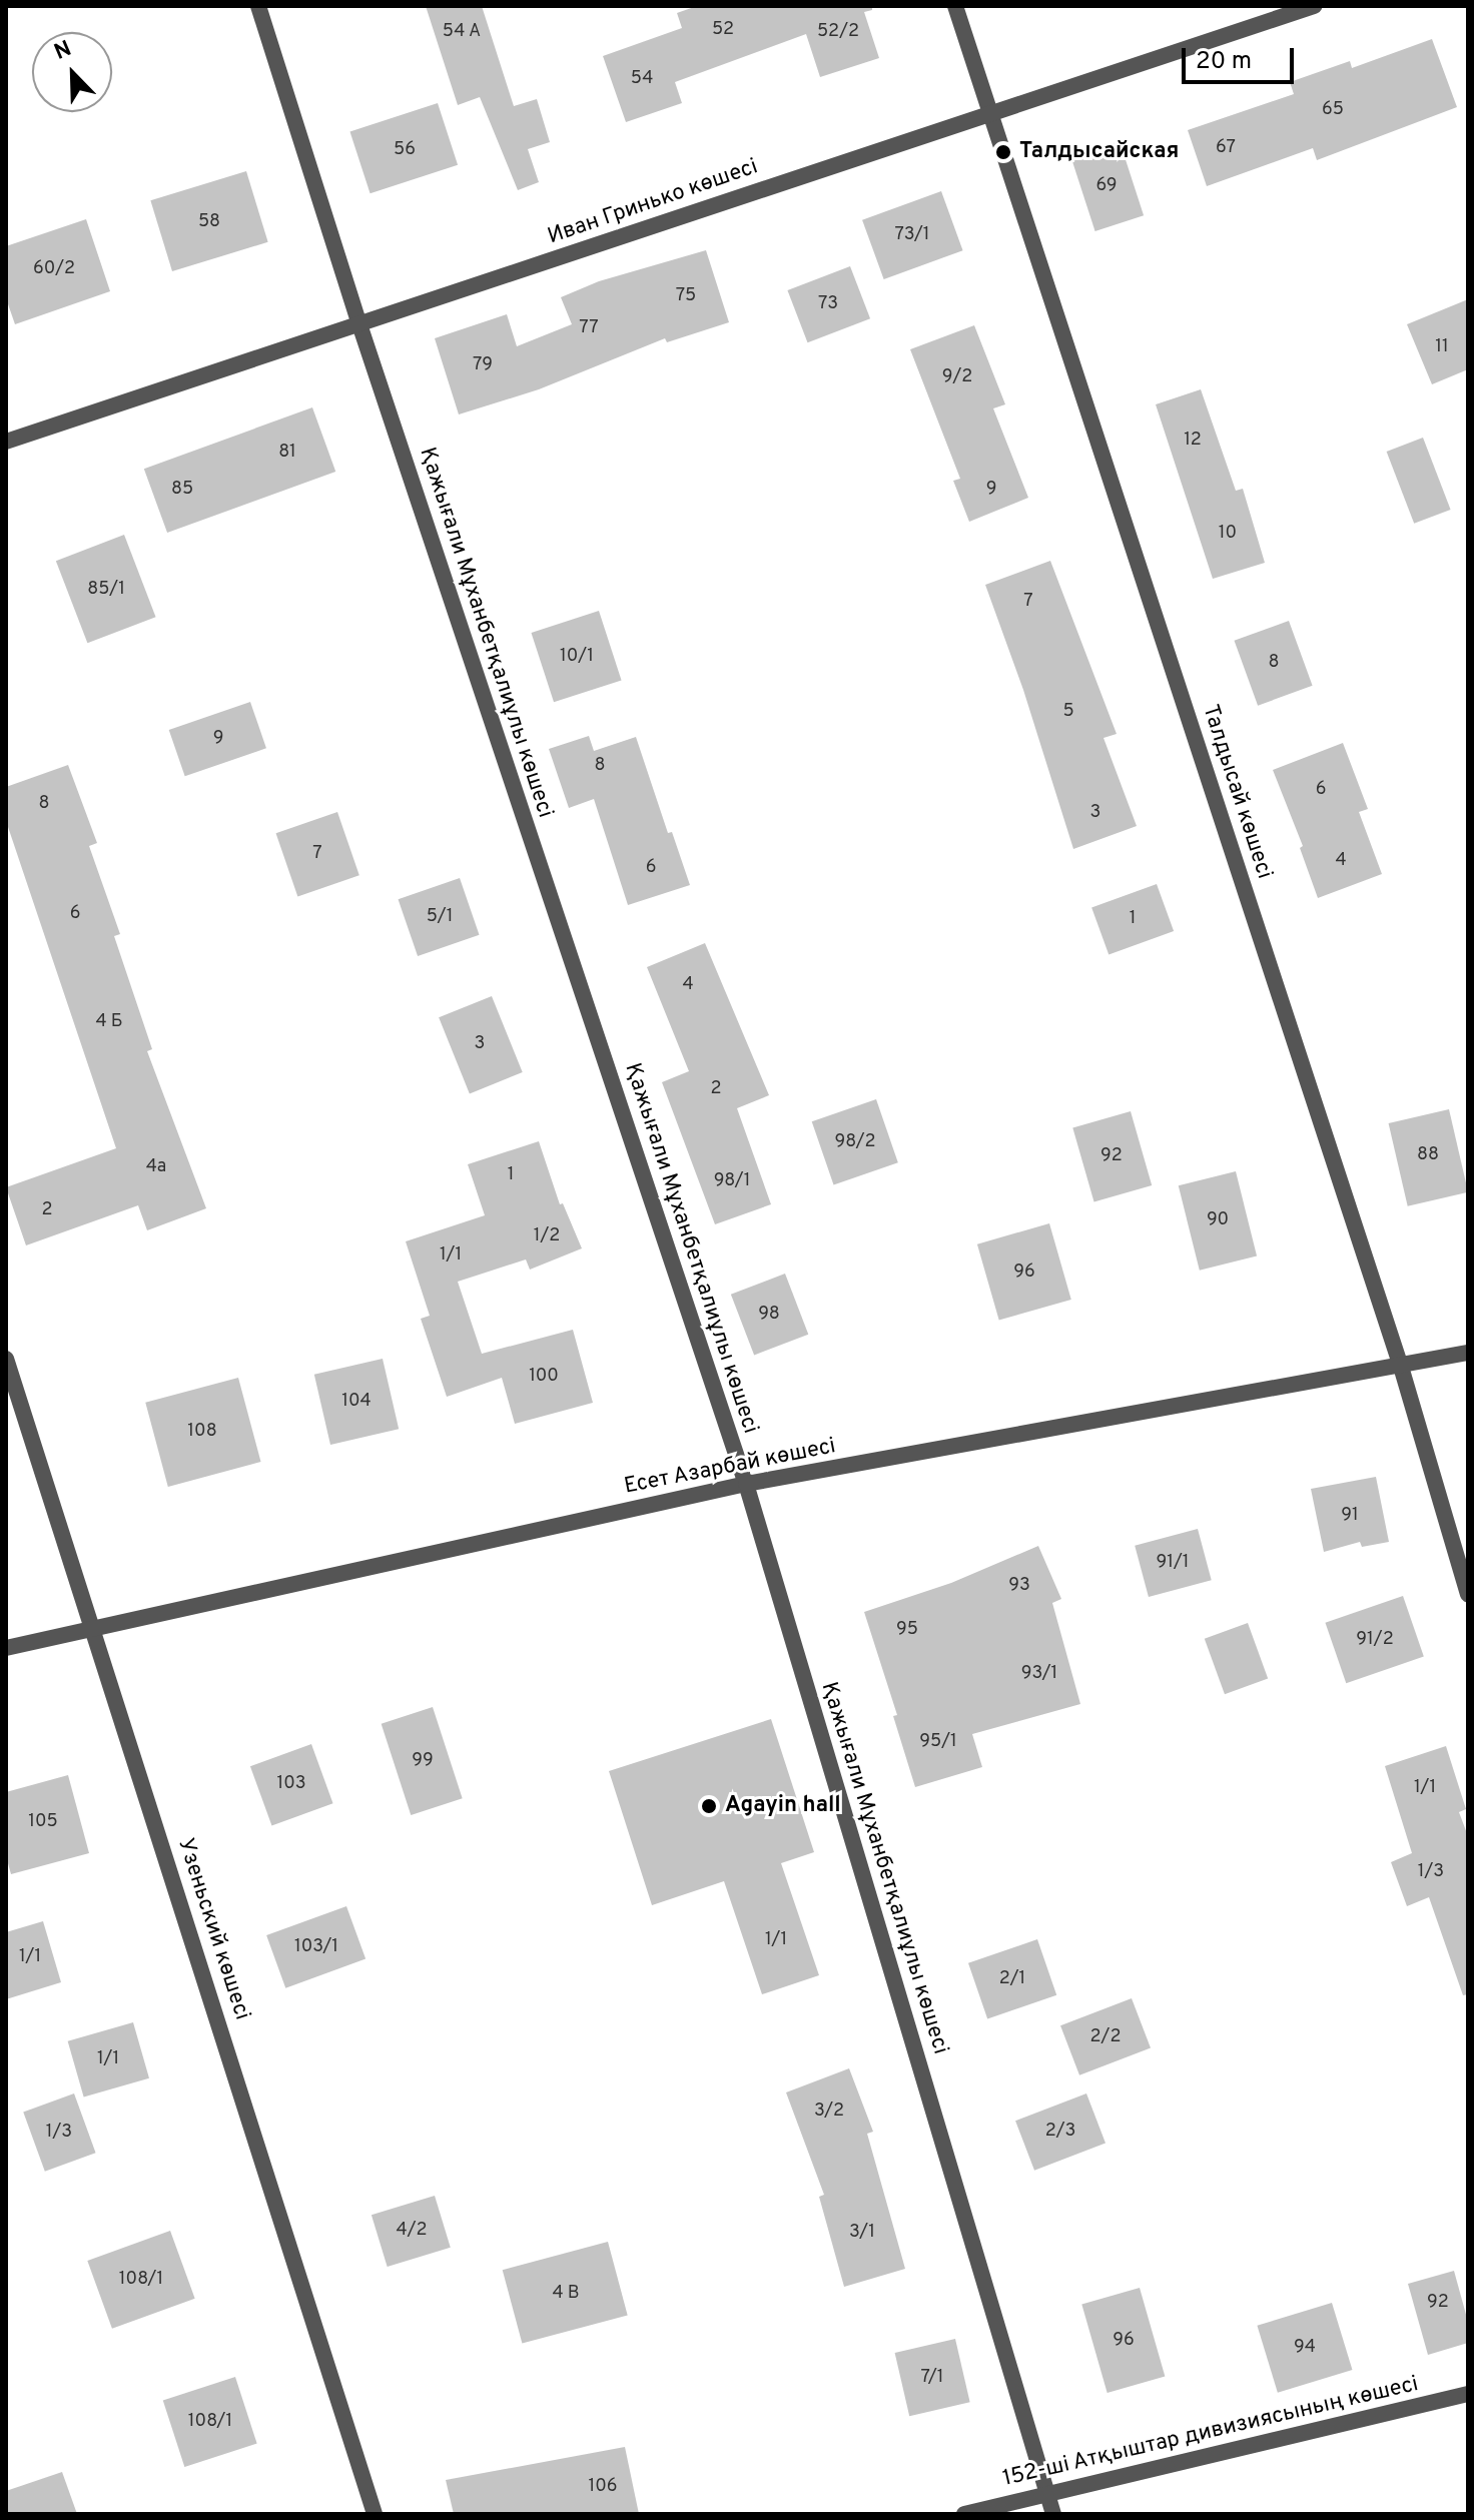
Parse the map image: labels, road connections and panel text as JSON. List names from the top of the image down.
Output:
{
  "streets": {
    "street": [
      "Иван Гринько көшесі",
      "Қажығали Мұханбетқалиұлы көшесі",
      "Талдысай көшесі",
      "Есет Азарбай көшесі",
      "Узеньский көшесі",
      "152-ші Атқыштар дивизиясының көшесі"
    ]
  },
  "crossings": [
    ["Иван Гринько көшесі", "Қажығали Мұханбетқалиұлы көшесі"],
    ["Иван Гринько көшесі", "Талдысай көшесі"],
    ["Қажығали Мұханбетқалиұлы көшесі", "Есет Азарбай көшесі"],
    ["Қажығали Мұханбетқалиұлы көшесі", "152-ші Атқыштар дивизиясының көшесі"],
    ["Талдысай көшесі", "Есет Азарбай көшесі"],
    ["Есет Азарбай көшесі", "Узеньский көшесі"]
  ],
  "places": ["Талдысайская", "Agayin hall"],
  "house_numbers": [
    "52",
    "54 А",
    "52/2",
    "54",
    "65",
    "67",
    "56",
    "69",
    "58",
    "73/1",
    "60/2",
    "75",
    "73",
    "77",
    "11",
    "79",
    "9/2",
    "12",
    "81",
    "85",
    "9",
    "10",
    "85/1",
    "7",
    "10/1",
    "8",
    "5",
    "9",
    "8",
    "6",
    "8",
    "3",
    "7",
    "4",
    "6",
    "6",
    "5/1",
    "1",
    "4",
    "4 Б",
    "3",
    "2",
    "98/2",
    "88",
    "92",
    "4а",
    "1",
    "98/1",
    "2",
    "90",
    "1/2",
    "1/1",
    "96",
    "98",
    "100",
    "104",
    "108",
    "91",
    "91/1",
    "93",
    "95",
    "91/2",
    "93/1",
    "95/1",
    "99",
    "103",
    "1/1",
    "105",
    "1/3",
    "1/1",
    "103/1",
    "1/1",
    "2/1",
    "2/2",
    "1/1",
    "3/2",
    "2/3",
    "1/3",
    "4/2",
    "3/1",
    "108/1",
    "4 В",
    "92",
    "96",
    "94",
    "7/1",
    "108/1",
    "106"
  ],
  "scale_bar": "20 m",
  "north": "top left"
}
